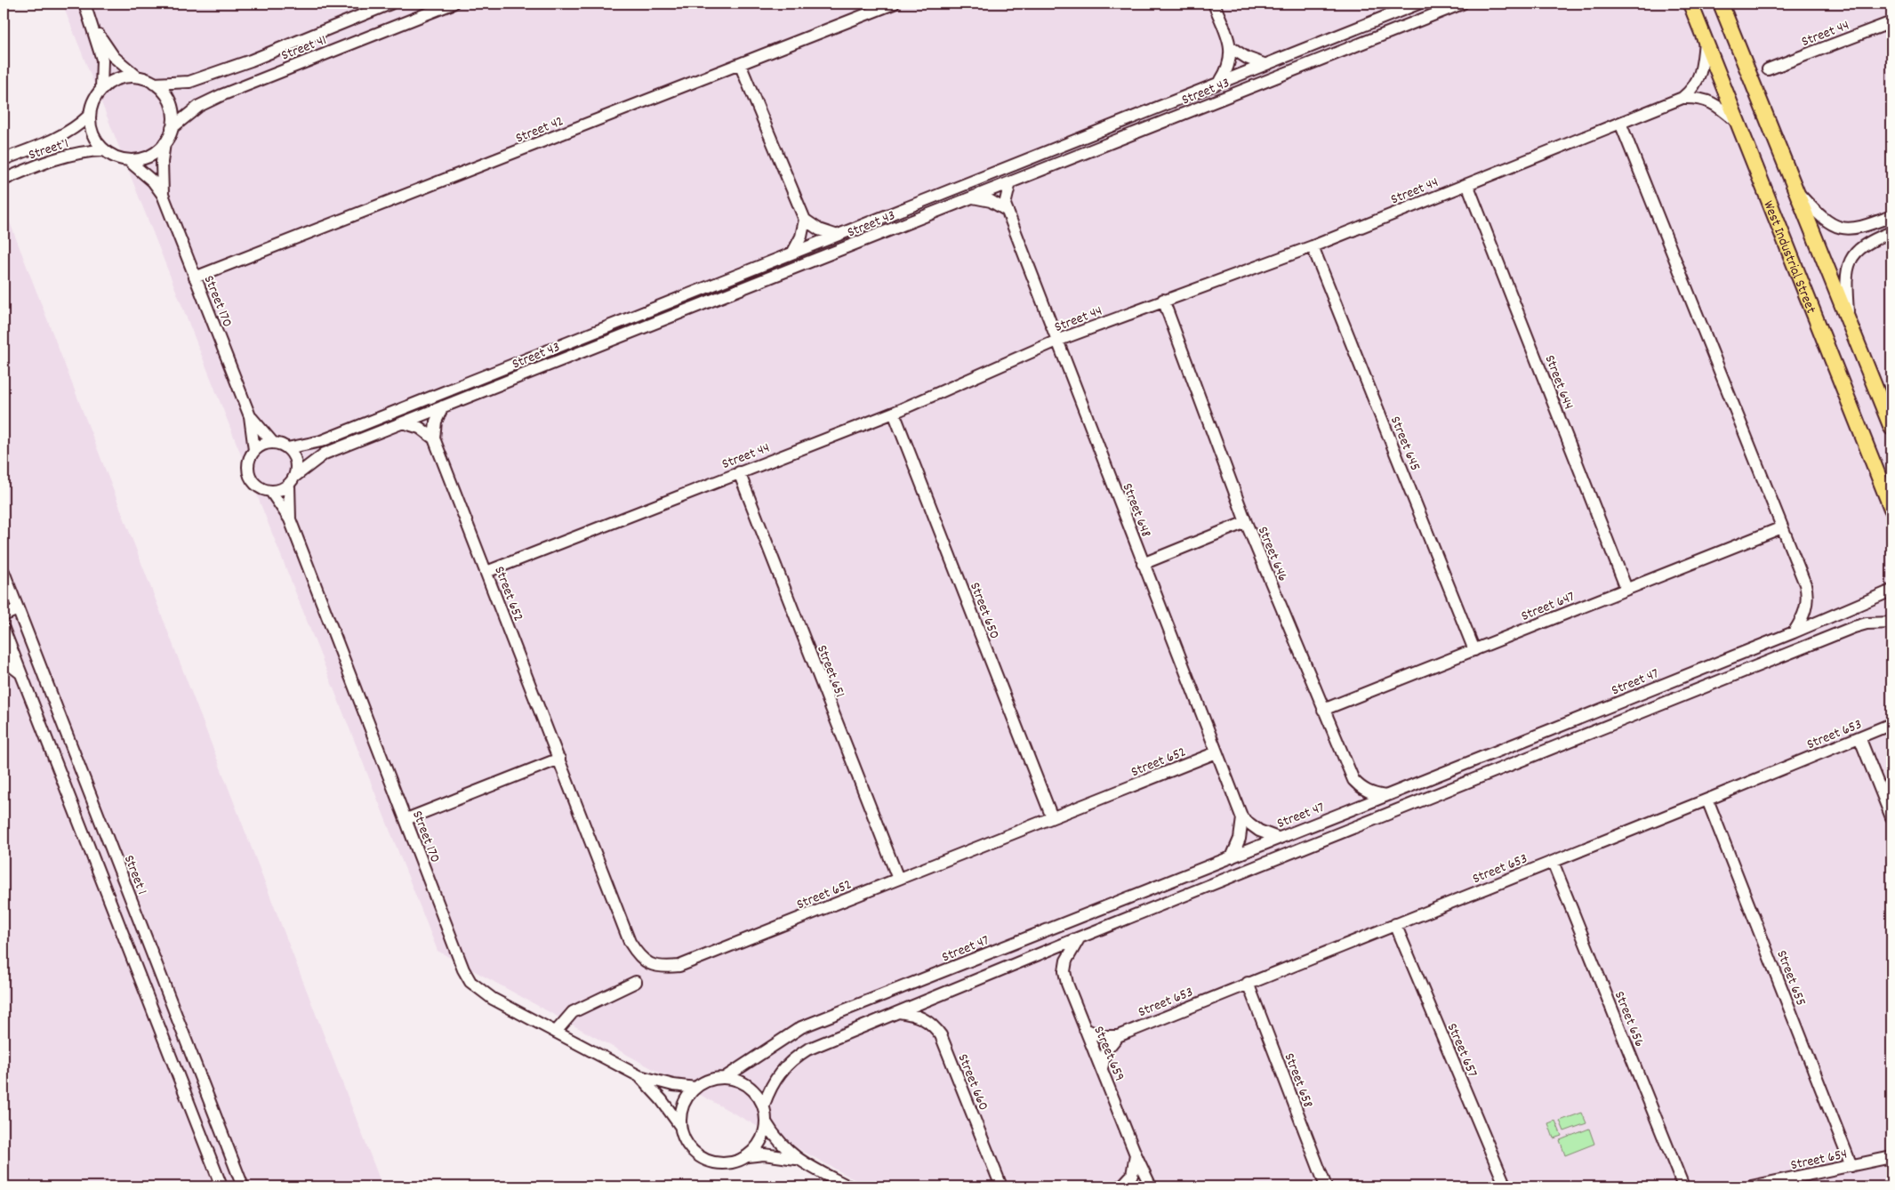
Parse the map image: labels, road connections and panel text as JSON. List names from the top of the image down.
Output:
{
  "streets": {
    "main road": ["West Industrial Street"],
    "street": [
      "Street 44",
      "Street 41",
      "Street 43",
      "Street 42",
      "Street 1",
      "Street 170",
      "Street 644",
      "Street 645",
      "Street 648",
      "Street 646",
      "Street 652",
      "Street 647",
      "Street 650",
      "Street 651",
      "Street 47",
      "Street 653",
      "Street 655",
      "Street 656",
      "Street 657",
      "Street 659",
      "Street 658",
      "Street 660",
      "Street 654"
    ]
  },
  "crossings": [
    ["Street 44", "West Industrial Street"],
    ["Street 44", "Street 644"],
    ["Street 44", "Street 645"],
    ["Street 44", "Street 648"],
    ["Street 44", "Street 646"],
    ["Street 44", "Street 652"],
    ["Street 44", "Street 650"],
    ["Street 44", "Street 651"],
    ["Street 41", "Street 1"],
    ["Street 41", "Street 170"],
    ["Street 43", "Street 170"],
    ["Street 43", "Street 648"],
    ["Street 42", "Street 170"],
    ["Street 1", "Street 170"],
    ["Street 170", "Street 47"],
    ["Street 644", "Street 647"],
    ["Street 645", "Street 647"],
    ["Street 648", "Street 652"],
    ["Street 646", "Street 647"],
    ["Street 646", "Street 47"],
    ["Street 652", "Street 650"],
    ["Street 652", "Street 651"],
    ["Street 653", "Street 655"],
    ["Street 653", "Street 656"],
    ["Street 653", "Street 657"],
    ["Street 653", "Street 659"],
    ["Street 653", "Street 658"],
    ["Street 655", "Street 654"]
  ]
}
